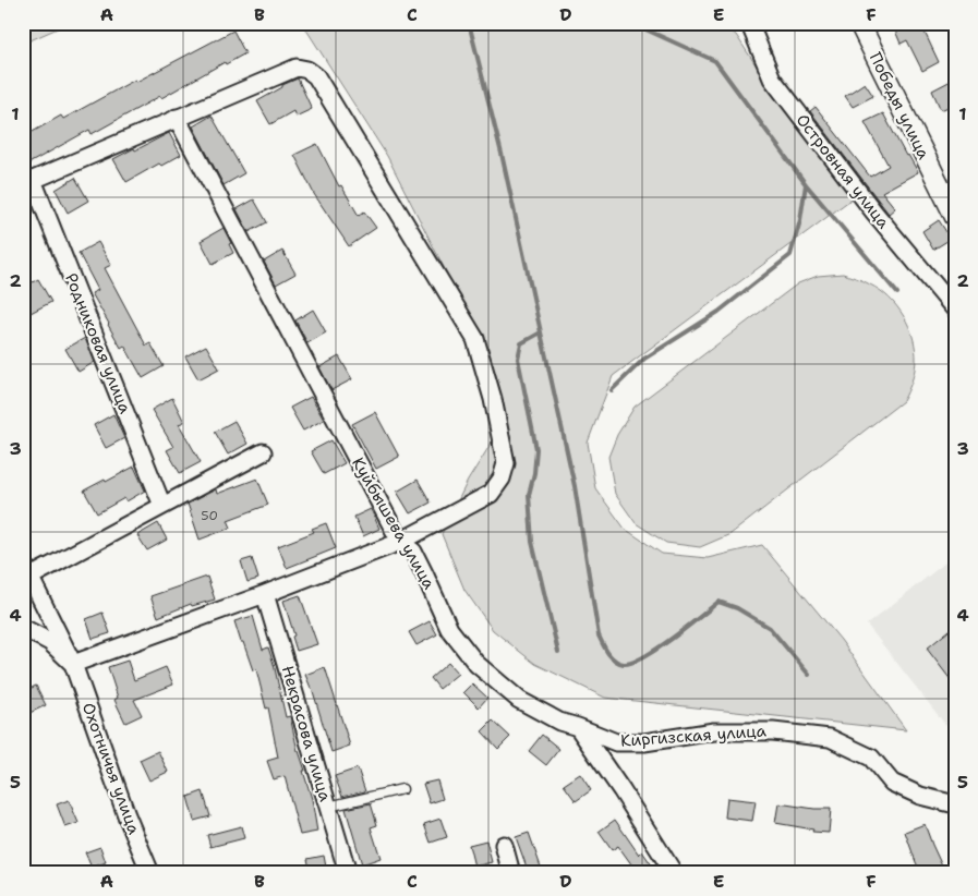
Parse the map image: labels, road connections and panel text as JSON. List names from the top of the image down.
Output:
{
  "streets": {
    "street": [
      "Победы улица",
      "Островная улица",
      "Родниковая улица",
      "Куйбышева улица",
      "Некрасова улица",
      "Киргизская улица",
      "Охотничья улица"
    ]
  },
  "crossings": [
    ["Куйбышева улица", "Киргизская улица"]
  ],
  "house_numbers": ["50"],
  "grid": {
    "columns": [
      "A",
      "B",
      "C",
      "D",
      "E",
      "F"
    ],
    "rows": [
      "1",
      "2",
      "3",
      "4",
      "5"
    ]
  }
}
